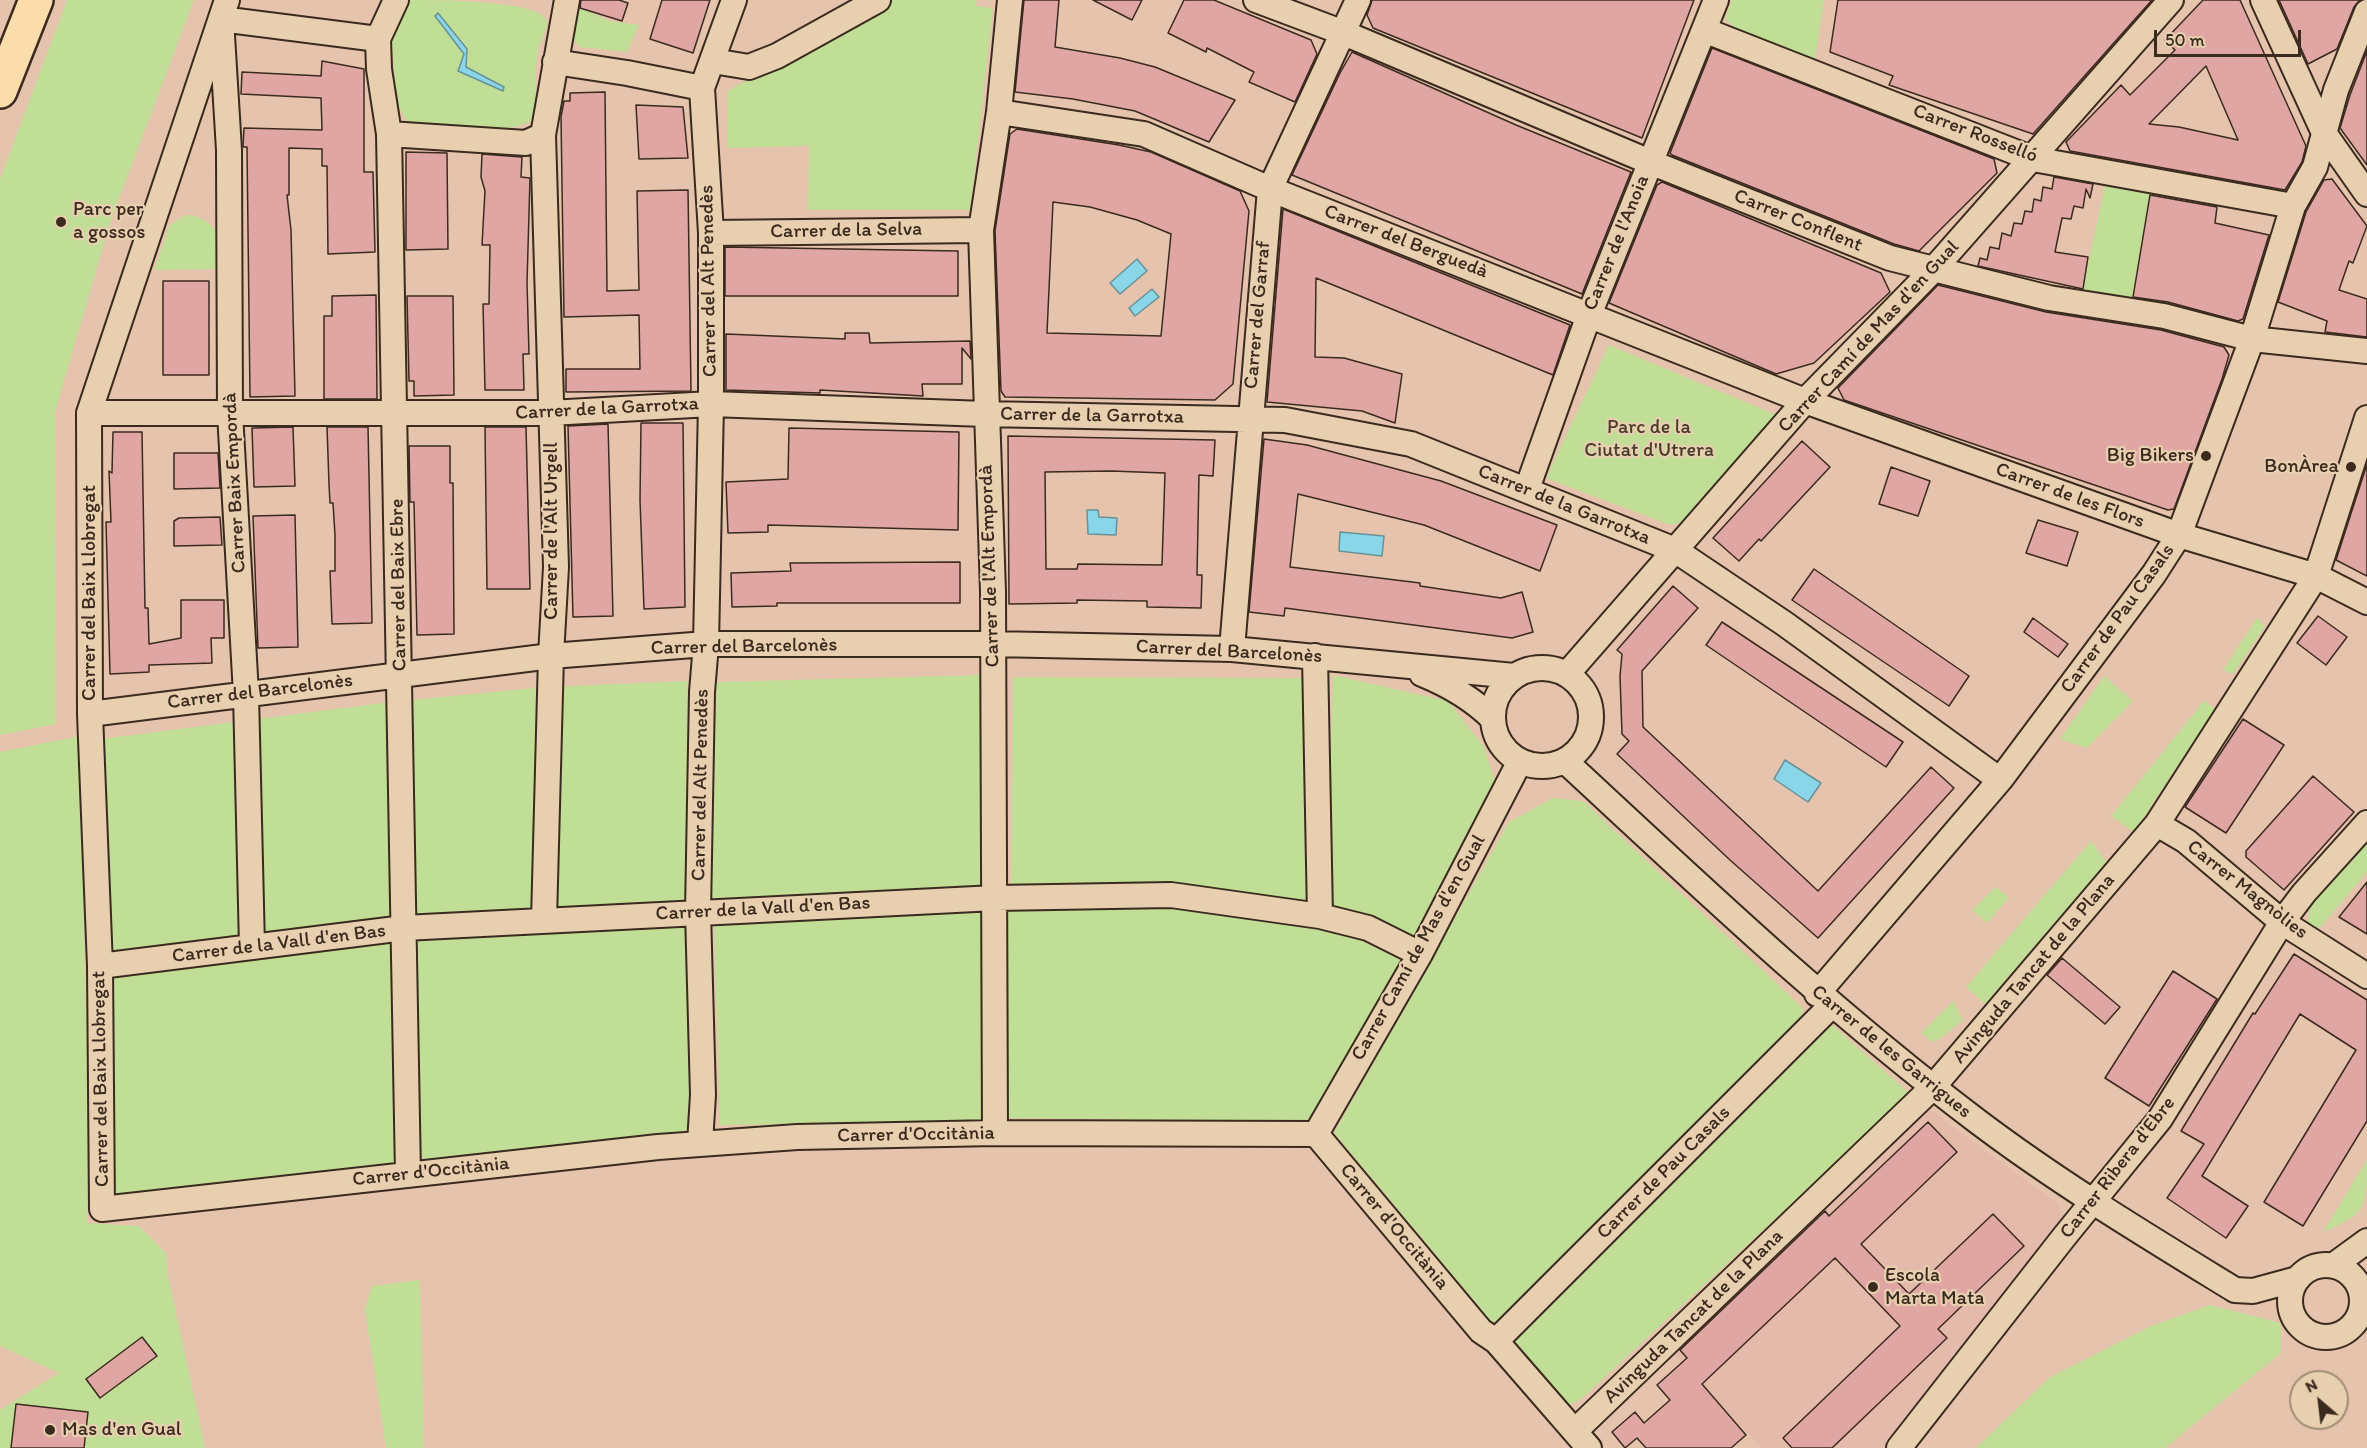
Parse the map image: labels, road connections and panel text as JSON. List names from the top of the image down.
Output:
{
  "streets": {
    "street": [
      "Carrer Rosselló",
      "Carrer Conflent",
      "Carrer de la Selva",
      "Carrer del Berguedà",
      "Carrer de l'Anoia",
      "Carrer del Alt Penedès",
      "Carrer del Garraf",
      "Carrer Camí de Mas d'en Gual",
      "Carrer de la Garrotxa",
      "Carrer Baix Empordà",
      "Carrer de les Flors",
      "Carrer de l'Alt Urgell",
      "Carrer de l'Alt Empordà",
      "Carrer del Baix Ebre",
      "Carrer del Baix Llobregat",
      "Carrer de Pau Casals",
      "Carrer del Barcelonès",
      "Carrer Magnòlies",
      "Carrer de la Vall d'en Bas",
      "Avinguda Tancat de la Plana",
      "Carrer de les Garrigues",
      "Carrer d'Occitània",
      "Carrer Ribera d'Ebre"
    ]
  },
  "crossings": [
    ["Carrer Rosselló", "Carrer de l'Anoia"],
    ["Carrer Rosselló", "Carrer Camí de Mas d'en Gual"],
    ["Carrer Rosselló", "Carrer de Pau Casals"],
    ["Carrer Conflent", "Carrer de l'Anoia"],
    ["Carrer Conflent", "Carrer del Garraf"],
    ["Carrer Conflent", "Carrer Camí de Mas d'en Gual"],
    ["Carrer Conflent", "Carrer de Pau Casals"],
    ["Carrer de la Selva", "Carrer del Alt Penedès"],
    ["Carrer de la Selva", "Carrer de l'Alt Empordà"],
    ["Carrer del Berguedà", "Carrer de l'Anoia"],
    ["Carrer del Berguedà", "Carrer del Garraf"],
    ["Carrer del Berguedà", "Carrer Camí de Mas d'en Gual"],
    ["Carrer del Berguedà", "Carrer de les Flors"],
    ["Carrer del Berguedà", "Carrer de l'Alt Empordà"],
    ["Carrer de l'Anoia", "Carrer de la Garrotxa"],
    ["Carrer del Alt Penedès", "Carrer de la Garrotxa"],
    ["Carrer del Alt Penedès", "Carrer del Barcelonès"],
    ["Carrer del Alt Penedès", "Carrer de la Vall d'en Bas"],
    ["Carrer del Alt Penedès", "Carrer d'Occitània"],
    ["Carrer del Garraf", "Carrer de la Garrotxa"],
    ["Carrer del Garraf", "Carrer del Barcelonès"],
    ["Carrer Camí de Mas d'en Gual", "Carrer de la Garrotxa"],
    ["Carrer Camí de Mas d'en Gual", "Carrer de les Flors"],
    ["Carrer Camí de Mas d'en Gual", "Carrer del Barcelonès"],
    ["Carrer Camí de Mas d'en Gual", "Carrer de la Vall d'en Bas"],
    ["Carrer Camí de Mas d'en Gual", "Carrer de les Garrigues"],
    ["Carrer Camí de Mas d'en Gual", "Carrer d'Occitània"],
    ["Carrer de la Garrotxa", "Carrer Baix Empordà"],
    ["Carrer de la Garrotxa", "Carrer de l'Alt Urgell"],
    ["Carrer de la Garrotxa", "Carrer de l'Alt Empordà"],
    ["Carrer de la Garrotxa", "Carrer del Baix Ebre"],
    ["Carrer de la Garrotxa", "Carrer del Baix Llobregat"],
    ["Carrer de la Garrotxa", "Carrer de Pau Casals"],
    ["Carrer Baix Empordà", "Carrer del Baix Llobregat"],
    ["Carrer Baix Empordà", "Carrer del Barcelonès"],
    ["Carrer Baix Empordà", "Carrer de la Vall d'en Bas"],
    ["Carrer de les Flors", "Carrer de Pau Casals"],
    ["Carrer de les Flors", "Avinguda Tancat de la Plana"],
    ["Carrer de l'Alt Urgell", "Carrer del Barcelonès"],
    ["Carrer de l'Alt Urgell", "Carrer de la Vall d'en Bas"],
    ["Carrer de l'Alt Empordà", "Carrer del Barcelonès"],
    ["Carrer de l'Alt Empordà", "Carrer de la Vall d'en Bas"],
    ["Carrer de l'Alt Empordà", "Carrer d'Occitània"],
    ["Carrer del Baix Ebre", "Carrer del Barcelonès"],
    ["Carrer del Baix Ebre", "Carrer de la Vall d'en Bas"],
    ["Carrer del Baix Ebre", "Carrer d'Occitània"],
    ["Carrer del Baix Llobregat", "Carrer del Barcelonès"],
    ["Carrer del Baix Llobregat", "Carrer de la Vall d'en Bas"],
    ["Carrer del Baix Llobregat", "Carrer d'Occitània"],
    ["Carrer de Pau Casals", "Carrer de les Garrigues"],
    ["Carrer de Pau Casals", "Carrer d'Occitània"],
    ["Carrer del Barcelonès", "Carrer de les Garrigues"],
    ["Carrer Magnòlies", "Avinguda Tancat de la Plana"],
    ["Carrer Magnòlies", "Carrer Ribera d'Ebre"],
    ["Avinguda Tancat de la Plana", "Carrer de les Garrigues"],
    ["Avinguda Tancat de la Plana", "Carrer d'Occitània"],
    ["Carrer de les Garrigues", "Carrer Ribera d'Ebre"]
  ],
  "parks": ["Parc de la Ciutat d'Utrera"],
  "places": [
    "Parc per a gossos",
    "Big Bikers",
    "BonÀrea",
    "Escola Marta Mata",
    "Mas d'en Gual"
  ],
  "scale_bar": "50 m",
  "north": "top left"
}
